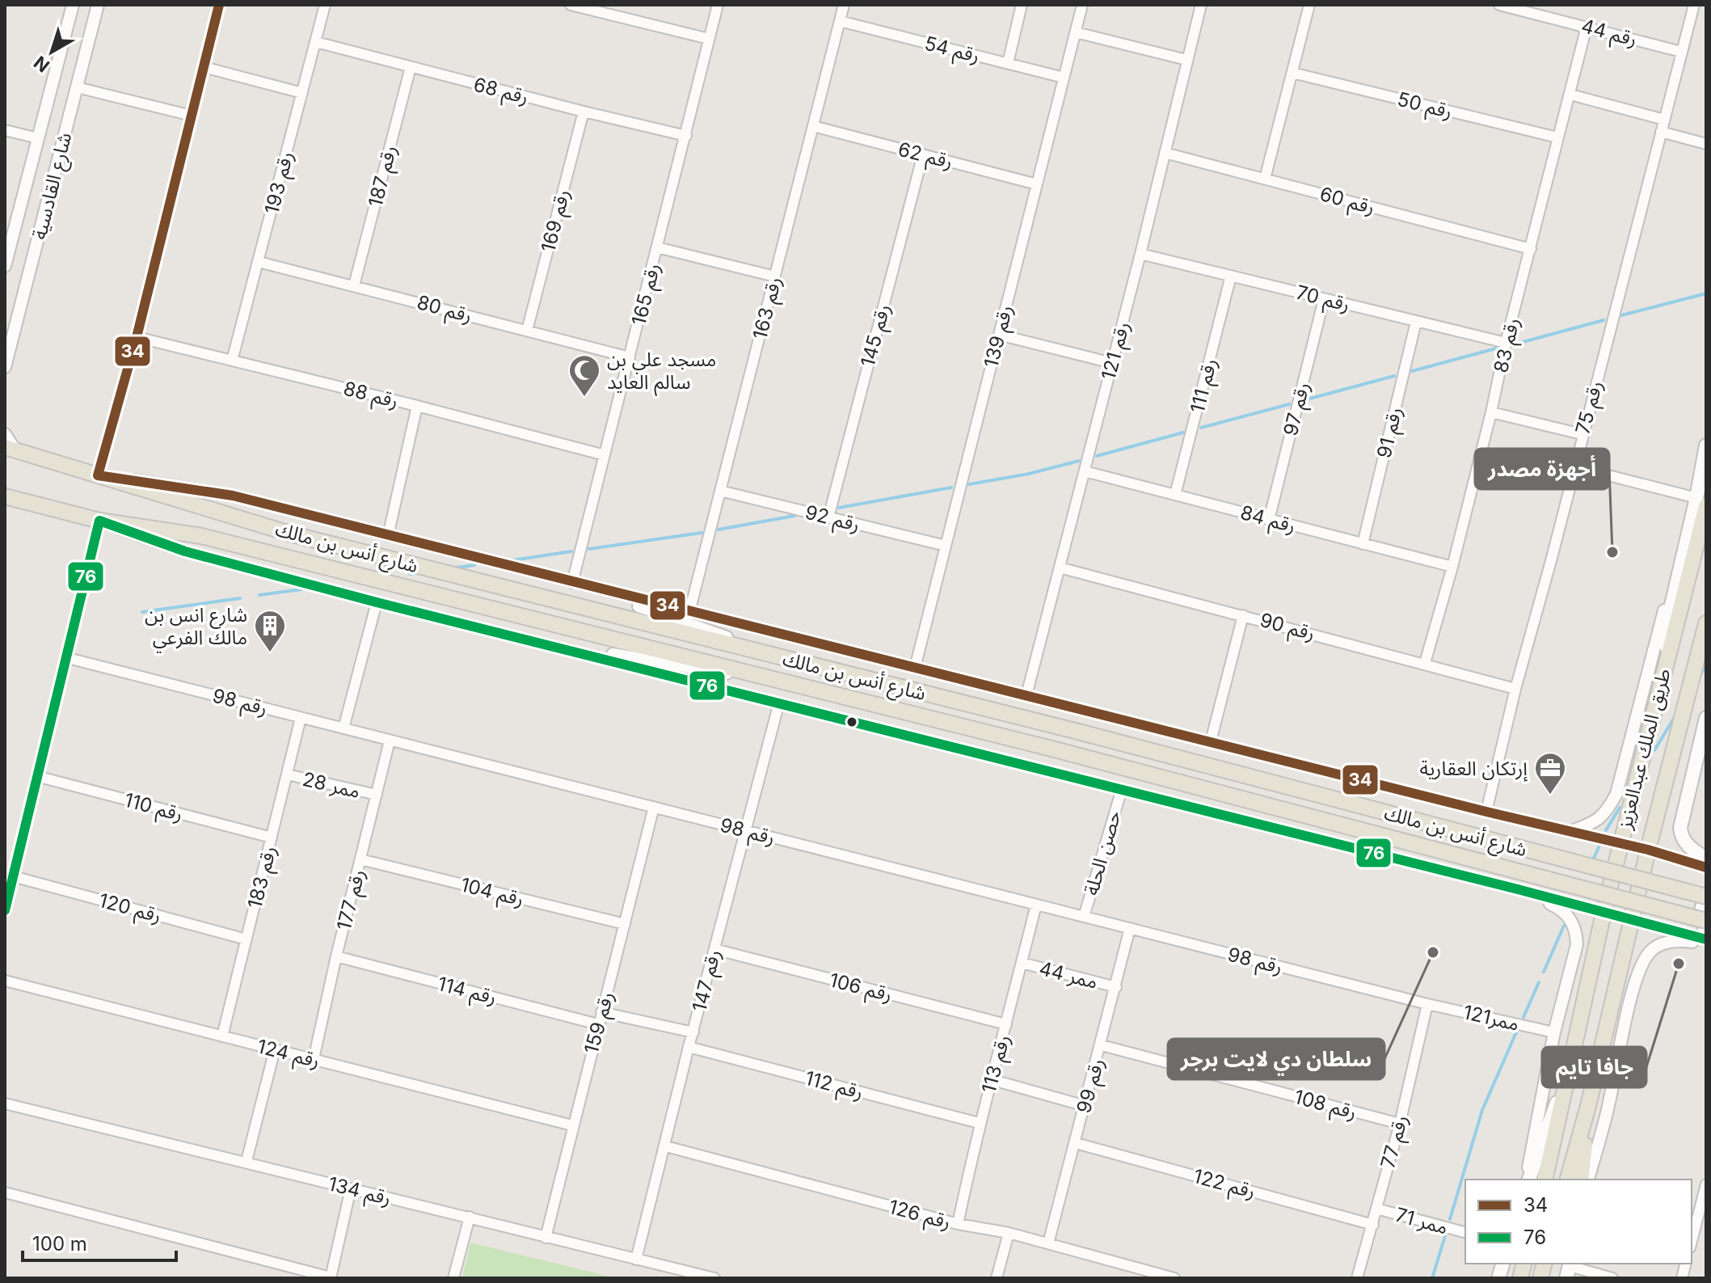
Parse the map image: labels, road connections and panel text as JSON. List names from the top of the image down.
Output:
{
  "streets": {
    "main road": ["شارع أنس بن مالك", "طريق الملك عبدالعزيز"],
    "street": [
      "رقم 44",
      "رقم 54",
      "رقم 68",
      "رقم 50",
      "رقم 62",
      "رقم 187",
      "رقم 193",
      "شارع القادسية",
      "رقم 60",
      "رقم 169",
      "رقم 165",
      "رقم 70",
      "رقم 163",
      "رقم 80",
      "رقم 145",
      "رقم 139",
      "رقم 83",
      "رقم 121",
      "رقم 111",
      "رقم 88",
      "رقم 75",
      "رقم 97",
      "رقم 91",
      "رقم 92",
      "رقم 84",
      "رقم 90",
      "رقم 98",
      "ممر 28",
      "رقم 110",
      "حصن الحلة",
      "رقم 183",
      "رقم 104",
      "رقم 177",
      "رقم 120",
      "ممر 44",
      "رقم 147",
      "رقم 106",
      "رقم 114",
      "ممر121",
      "رقم 159",
      "رقم 124",
      "رقم 113",
      "رقم 112",
      "رقم 99",
      "رقم 108",
      "رقم 77",
      "رقم 122",
      "رقم 134",
      "رقم 126",
      "ممر 71"
    ]
  },
  "crossings": [
    ["رقم 44", "رقم 83"],
    ["رقم 44", "رقم 75"],
    ["رقم 54", "رقم 163"],
    ["رقم 54", "رقم 139"],
    ["رقم 68", "رقم 187"],
    ["رقم 68", "رقم 193"],
    ["رقم 68", "رقم 169"],
    ["رقم 68", "رقم 165"],
    ["رقم 50", "رقم 83"],
    ["رقم 62", "رقم 163"],
    ["رقم 62", "رقم 145"],
    ["رقم 62", "رقم 139"],
    ["رقم 187", "رقم 80"],
    ["رقم 193", "رقم 80"],
    ["رقم 193", "رقم 88"],
    ["رقم 60", "رقم 83"],
    ["رقم 60", "رقم 121"],
    ["رقم 169", "رقم 80"],
    ["رقم 165", "رقم 80"],
    ["رقم 165", "رقم 88"],
    ["رقم 70", "رقم 83"],
    ["رقم 70", "رقم 121"],
    ["رقم 70", "رقم 111"],
    ["رقم 70", "رقم 97"],
    ["رقم 70", "رقم 91"],
    ["رقم 163", "رقم 92"],
    ["رقم 145", "رقم 92"],
    ["رقم 139", "رقم 92"],
    ["رقم 83", "رقم 84"],
    ["رقم 83", "رقم 90"],
    ["رقم 121", "رقم 84"],
    ["رقم 121", "رقم 90"],
    ["رقم 111", "رقم 84"],
    ["رقم 75", "رقم 90"],
    ["رقم 97", "رقم 84"],
    ["رقم 91", "رقم 84"],
    ["رقم 98", "حصن الحلة"],
    ["رقم 98", "رقم 183"],
    ["رقم 98", "رقم 177"],
    ["رقم 98", "رقم 147"],
    ["رقم 98", "ممر121"],
    ["رقم 98", "رقم 159"],
    ["رقم 98", "رقم 113"],
    ["رقم 98", "رقم 99"],
    ["رقم 98", "رقم 77"],
    ["ممر 28", "رقم 183"],
    ["ممر 28", "رقم 177"],
    ["رقم 110", "رقم 183"],
    ["رقم 183", "رقم 120"],
    ["رقم 183", "رقم 124"],
    ["رقم 104", "رقم 177"],
    ["رقم 104", "رقم 159"],
    ["رقم 177", "رقم 114"],
    ["رقم 177", "رقم 124"],
    ["ممر 44", "رقم 113"],
    ["ممر 44", "رقم 99"],
    ["رقم 147", "رقم 106"],
    ["رقم 147", "رقم 112"],
    ["رقم 147", "رقم 134"],
    ["رقم 147", "رقم 126"],
    ["رقم 106", "رقم 113"],
    ["رقم 114", "رقم 159"],
    ["ممر121", "رقم 77"],
    ["رقم 159", "رقم 124"],
    ["رقم 159", "رقم 134"],
    ["رقم 113", "رقم 112"],
    ["رقم 113", "رقم 126"],
    ["رقم 99", "رقم 108"],
    ["رقم 99", "رقم 122"],
    ["رقم 99", "رقم 126"],
    ["رقم 108", "رقم 77"],
    ["رقم 77", "رقم 122"],
    ["رقم 77", "ممر 71"]
  ],
  "places": {
    "mosque": ["مسجد علي بن سالم العايد"],
    "other": ["أجهزة مصدر", "سلطان دي لايت برجر", "جافا تايم"],
    "building": ["شارع انس بن مالك الفرعي"],
    "office": ["إرتكان العقارية"]
  },
  "lines": ["transit line 34", "transit line 76"],
  "legend": ["34", "76"],
  "scale_bar": "100 m",
  "north": "bottom left"
}
